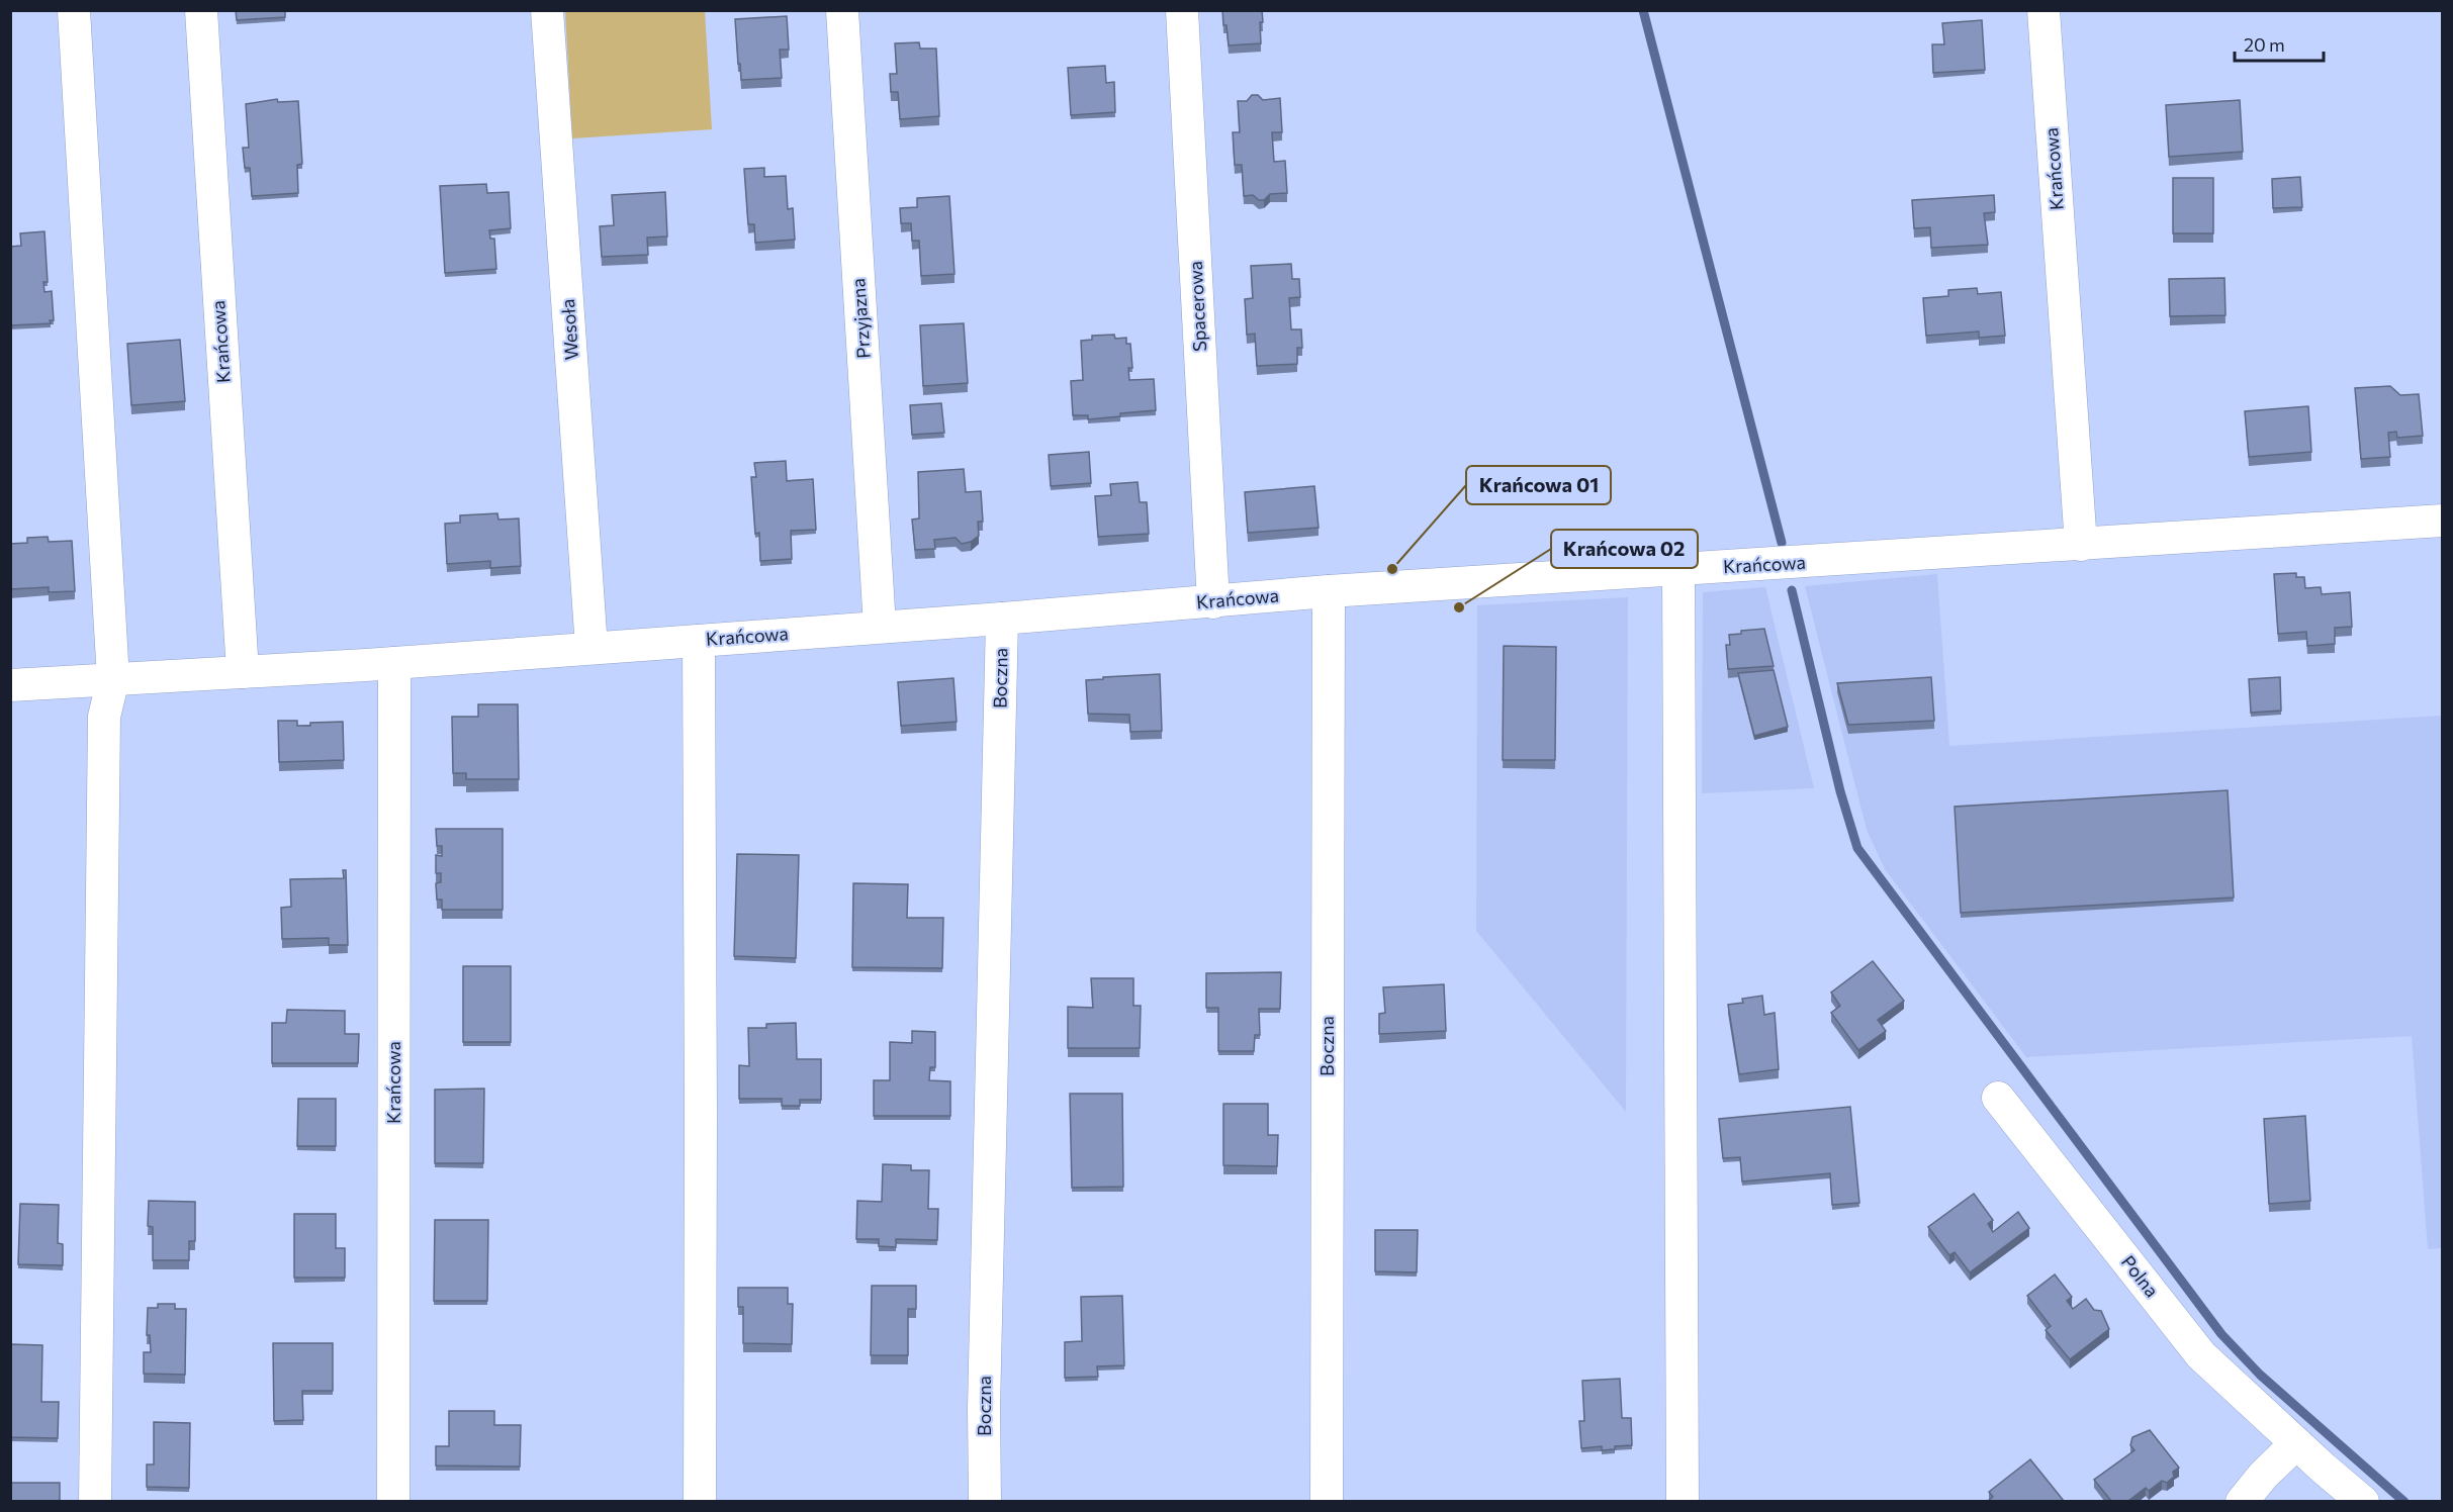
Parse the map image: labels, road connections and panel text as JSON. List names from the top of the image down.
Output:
{
  "streets": {
    "street": [
      "Krańcowa",
      "Spacerowa",
      "Przyjazna",
      "Wesoła",
      "Boczna",
      "Polna"
    ]
  },
  "crossings": [
    ["Krańcowa", "Spacerowa"],
    ["Krańcowa", "Przyjazna"],
    ["Krańcowa", "Wesoła"],
    ["Krańcowa", "Boczna"]
  ],
  "places": ["Krańcowa 01", "Krańcowa 02"],
  "scale_bar": "20 m"
}
